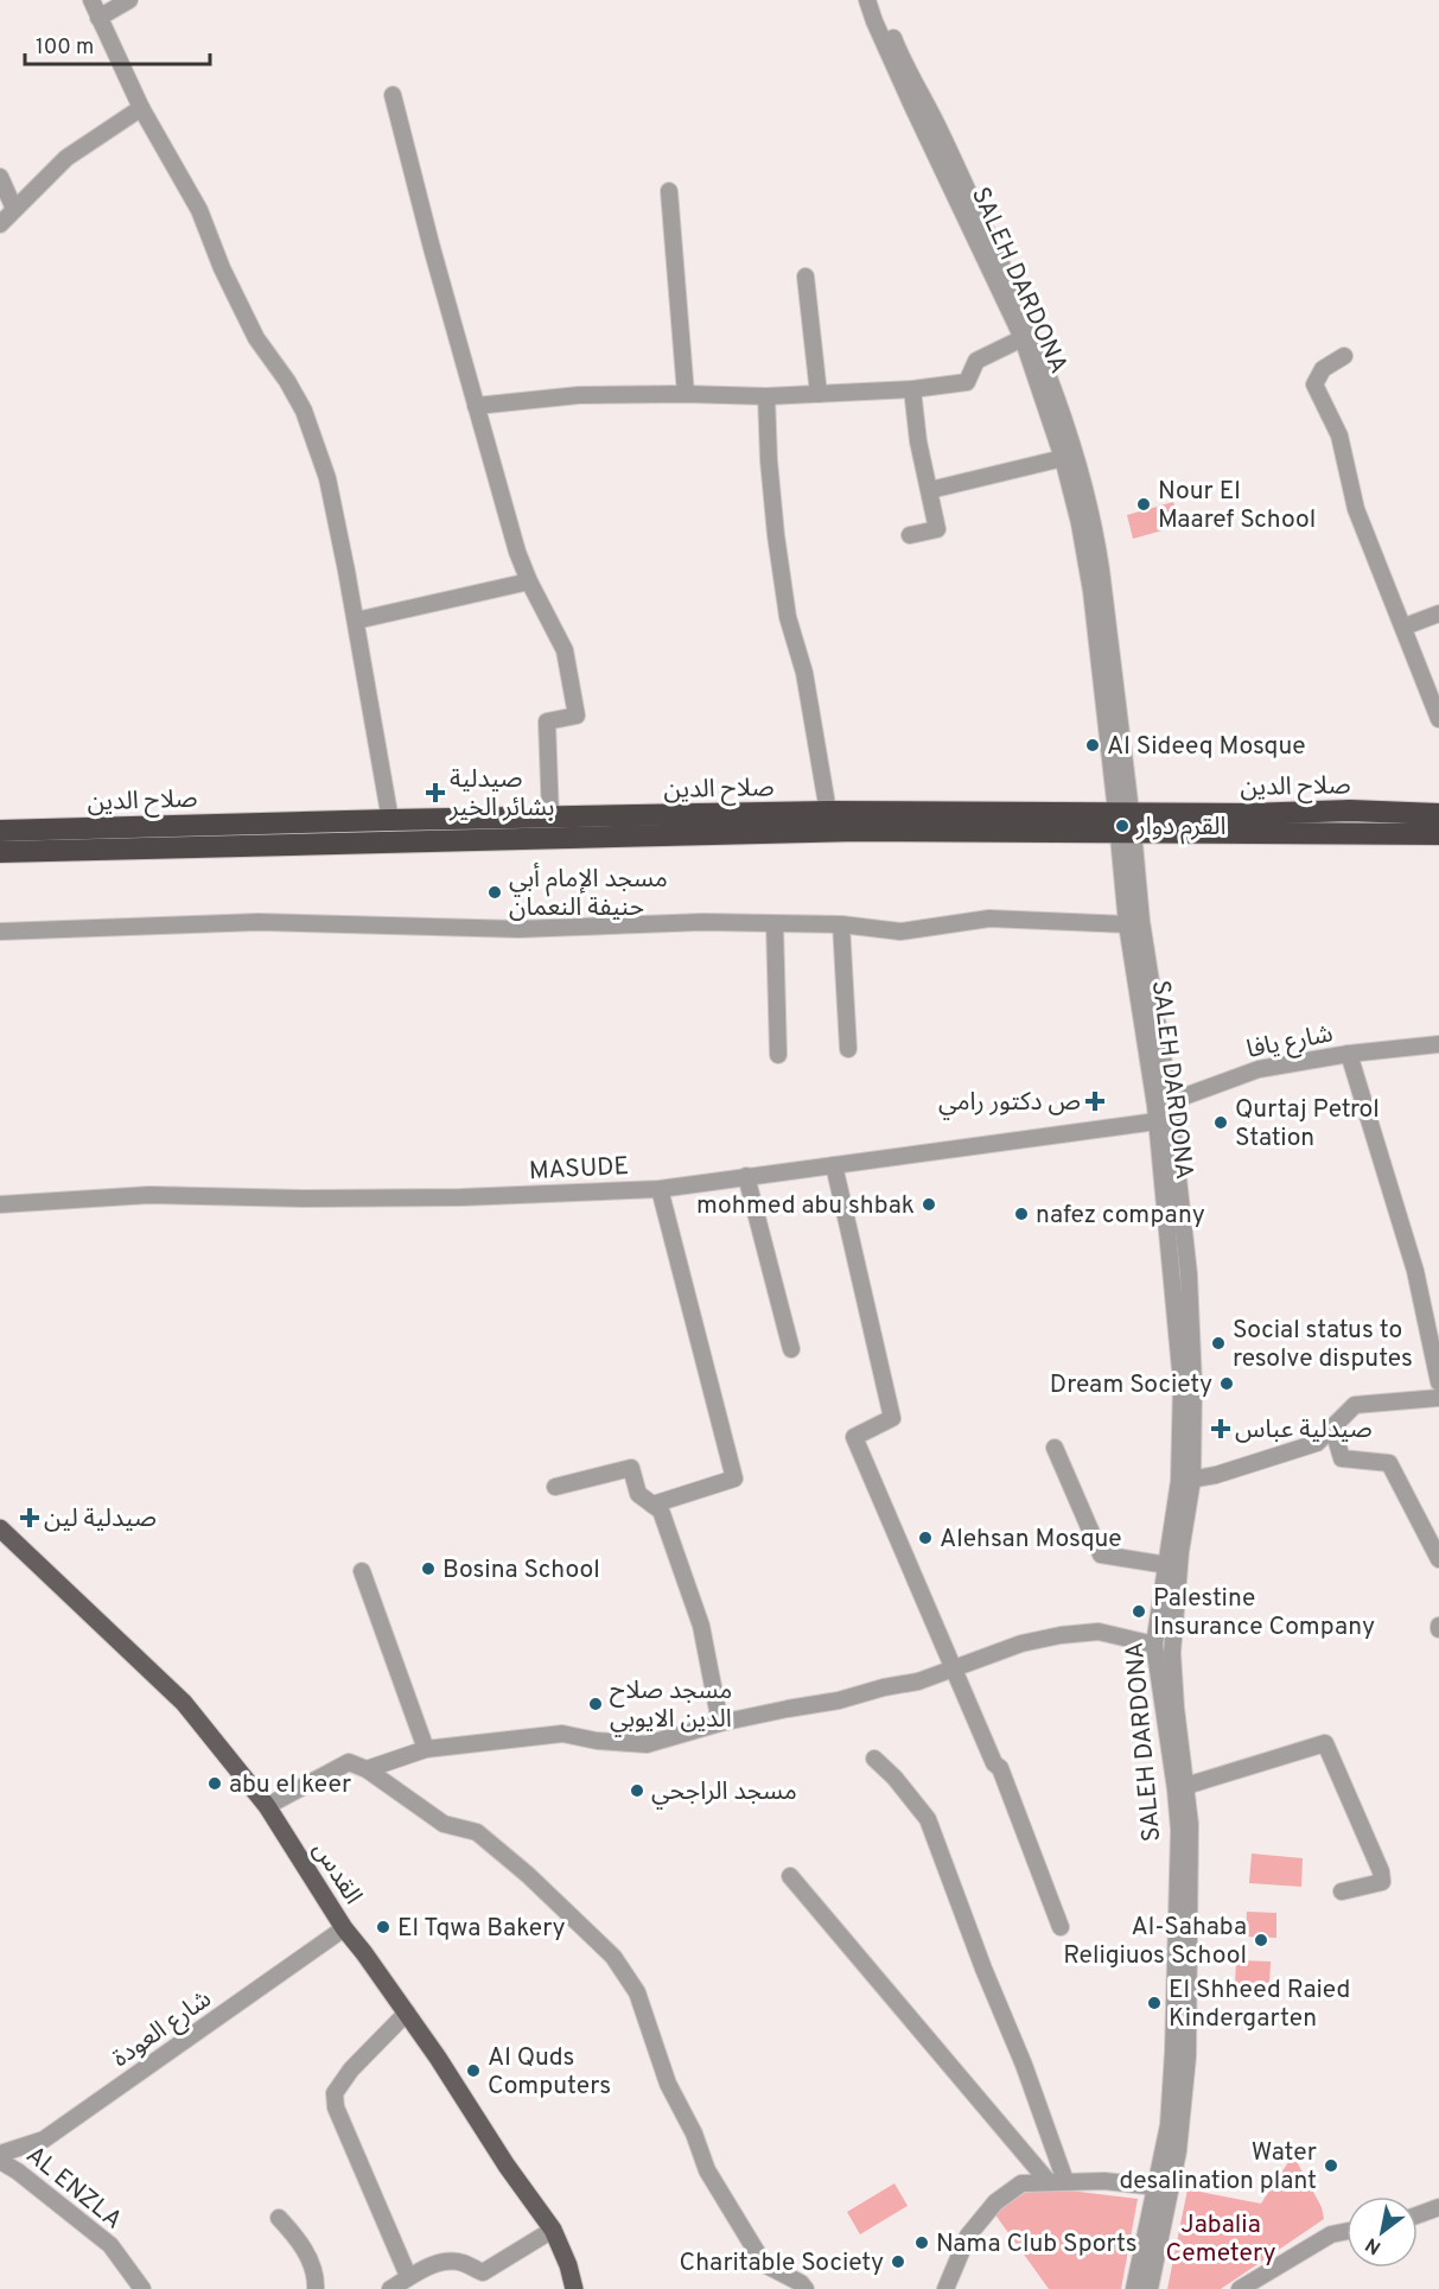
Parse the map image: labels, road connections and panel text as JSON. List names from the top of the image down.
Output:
{
  "streets": {
    "highway": ["صلاح الدين"],
    "main road": ["القدس"],
    "street": [
      "SALEH DARDONA",
      "شارع يافا",
      "MASUDE",
      "شارع العودة",
      "AL ENZLA"
    ]
  },
  "crossings": [
    ["SALEH DARDONA", "صلاح الدين"],
    ["SALEH DARDONA", "شارع يافا"],
    ["SALEH DARDONA", "MASUDE"],
    ["شارع يافا", "MASUDE"],
    ["القدس", "شارع العودة"]
  ],
  "parks": ["Jabalia Cemetery"],
  "places": {
    "other": [
      "Nour El Maaref School",
      "Al Sideeq Mosque",
      "القرم دوار",
      "مسجد الإمام أبي حنيفة النعمان",
      "Qurtaj Petrol Station",
      "mohmed abu shbak",
      "nafez company",
      "Social status to resolve disputes",
      "Dream Society",
      "Alehsan Mosque",
      "Bosina School",
      "Palestine Insurance Company",
      "مسجد صلاح الدين الايوبي",
      "abu el keer",
      "مسجد الراجحي",
      "El Tqwa Bakery",
      "Al-Sahaba Religiuos School",
      "El Shheed Raied Kindergarten",
      "Al Quds Computers",
      "Water desalination plant",
      "Nama Club Sports",
      "Charitable Society"
    ],
    "health": [
      "صيدلية بشائر الخير",
      "ص دكتور رامي",
      "صيدلية عباس",
      "صيدلية لين"
    ]
  },
  "scale_bar": "100 m",
  "north": "bottom left"
}
